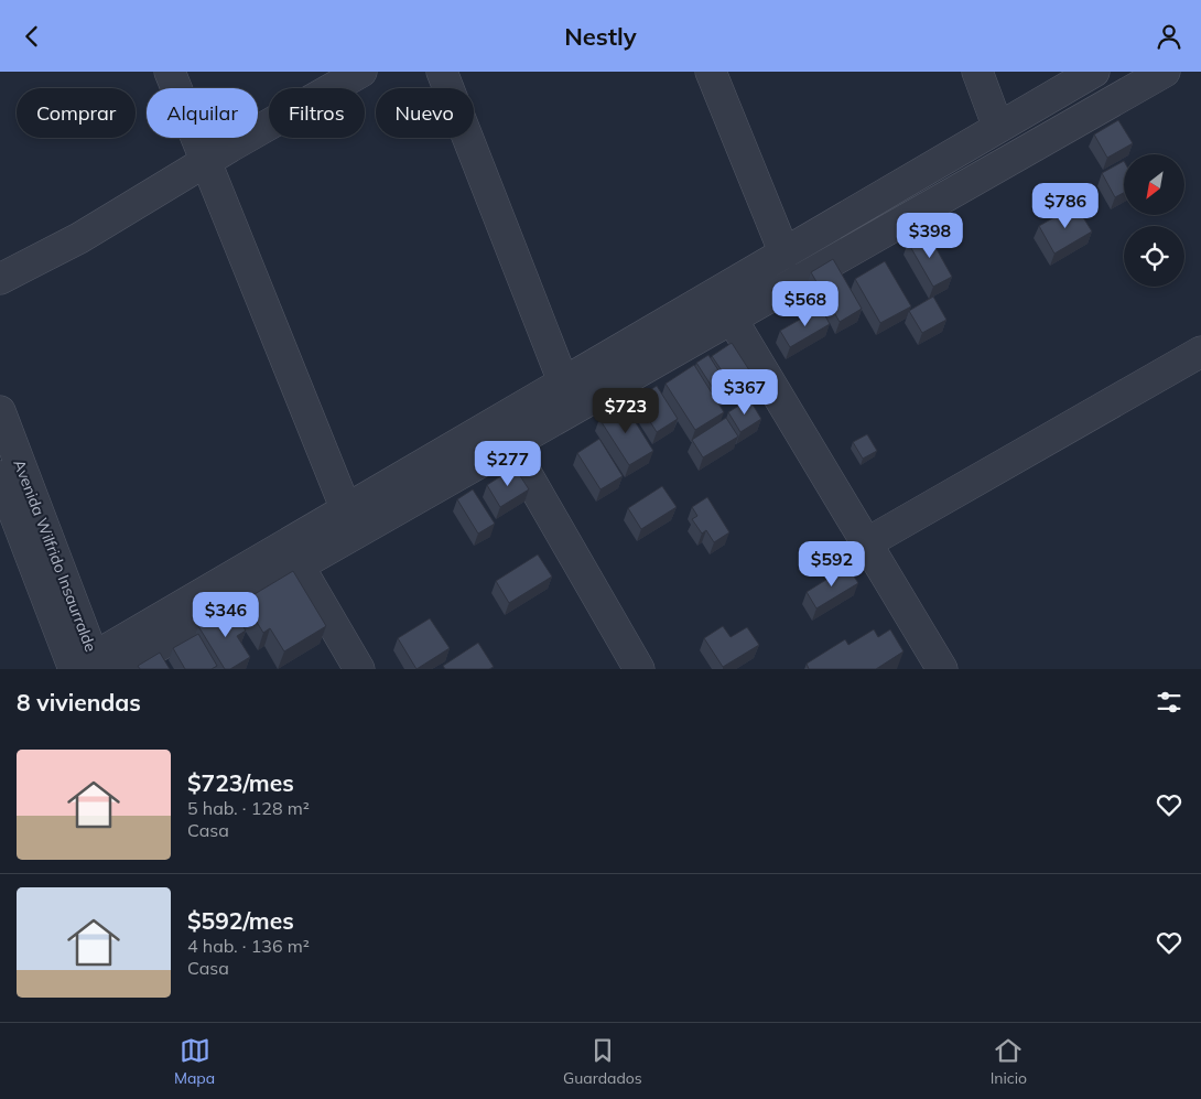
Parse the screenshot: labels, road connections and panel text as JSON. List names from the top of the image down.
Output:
{
  "streets": {
    "street": ["Avenida Wilfrido Insaurralde"]
  },
  "north": "bottom left",
  "page": {
    "header": "Nestly",
    "chip": [
      "Comprar",
      "Alquilar",
      "Filtros",
      "Nuevo"
    ],
    "price": [
      "$786",
      "$398",
      "$568",
      "$367",
      "$723",
      "$277",
      "$592",
      "$346"
    ],
    "heading": "8 viviendas",
    "list": [
      {
        "name": "$723/mes",
        "note": "5 hab. · 128 m² · Casa"
      },
      {
        "name": "$592/mes",
        "note": "4 hab. · 136 m² · Casa"
      }
    ],
    "tabs": ["Mapa", "Guardados", "Inicio"]
  }
}
